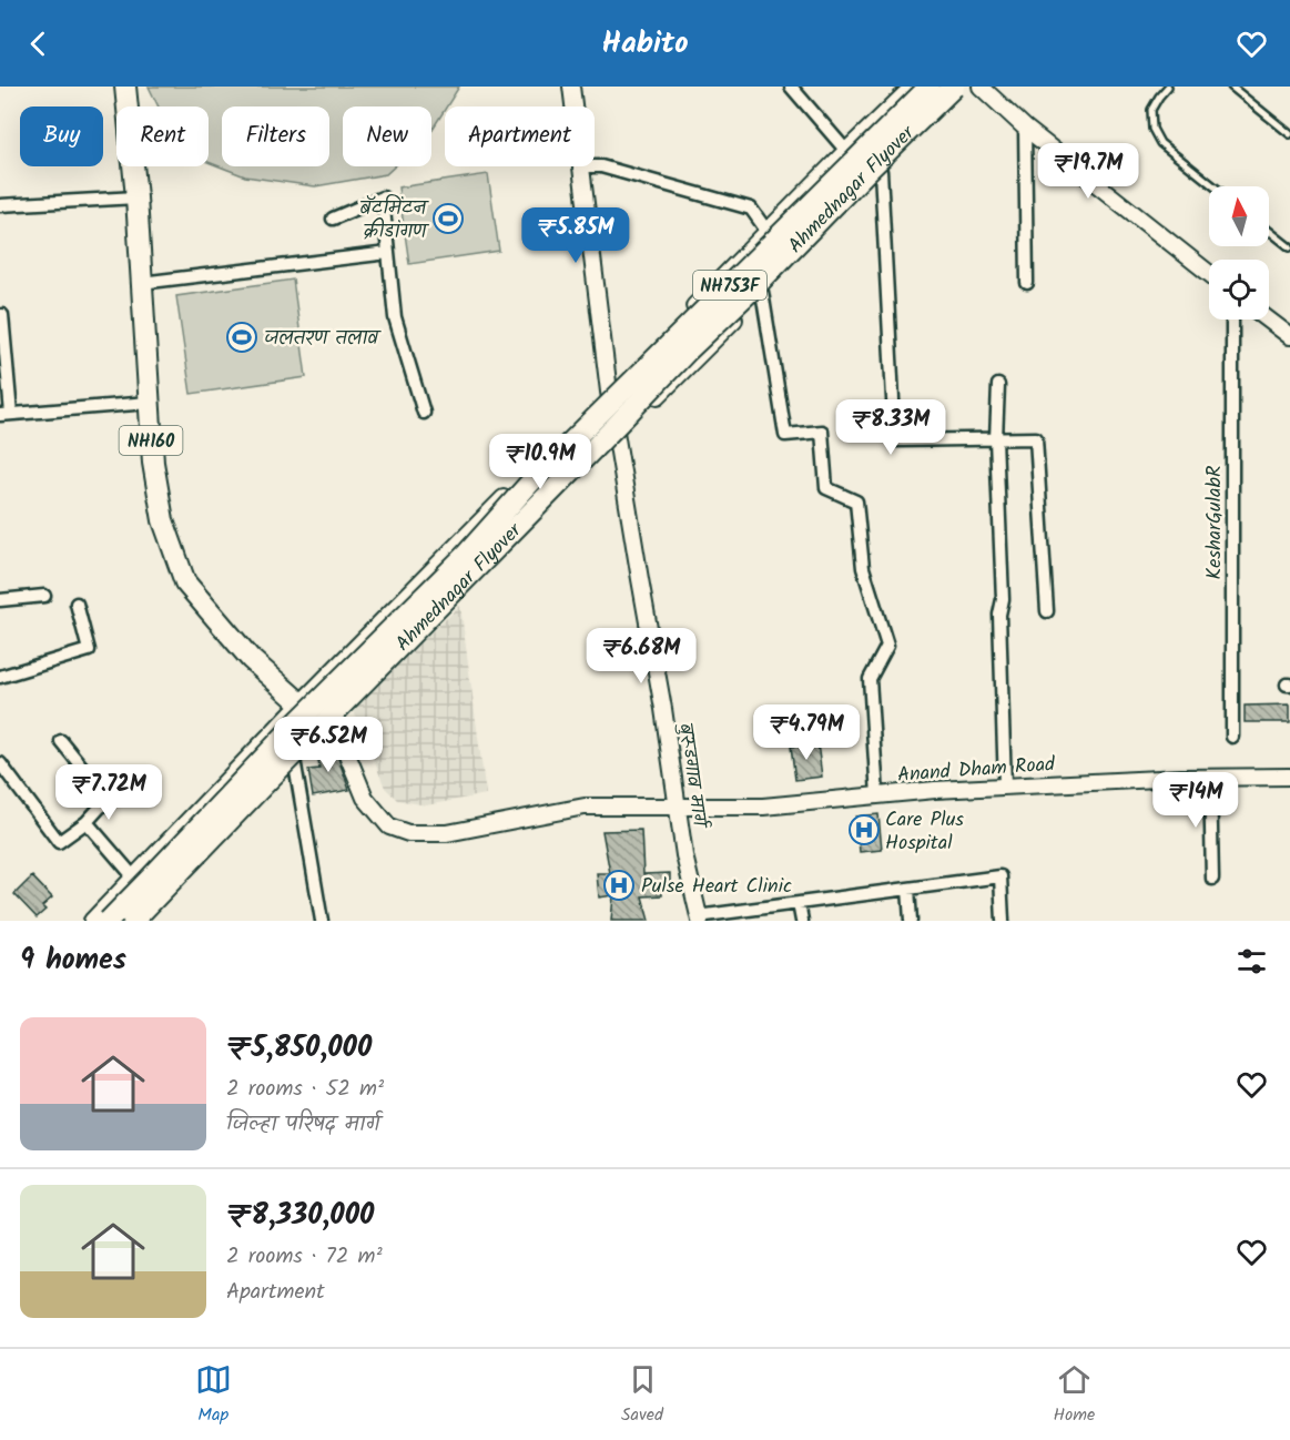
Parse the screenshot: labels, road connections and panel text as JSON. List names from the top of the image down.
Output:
{
  "streets": {
    "highway": ["Ahmednagar Flyover", "NH753F", "NH160"],
    "street": ["KesharGulabR", "Anand Dham Road", "बुरूडगाव मार्ग"]
  },
  "crossings": [
    ["Anand Dham Road", "बुरूडगाव मार्ग"]
  ],
  "places": {
    "sports": ["बॅटमिंटन क्रीडांगण", "जलतरण तलाव"],
    "hospital": ["Care Plus Hospital", "Pulse Heart Clinic"]
  },
  "north": "top",
  "page": {
    "header": "Habito",
    "chip": [
      "Buy",
      "Rent",
      "Filters",
      "New",
      "Apartment"
    ],
    "price": [
      "₹19.7M",
      "₹5.85M",
      "₹8.33M",
      "₹10.9M",
      "₹6.68M",
      "₹4.79M",
      "₹6.52M",
      "₹7.72M",
      "₹14M"
    ],
    "heading": "9 homes",
    "list": [
      {
        "name": "₹5,850,000",
        "note": "2 rooms · 52 m² · जिल्हा परिषद मार्ग"
      },
      {
        "name": "₹8,330,000",
        "note": "2 rooms · 72 m² · Apartment"
      }
    ],
    "tabs": ["Map", "Saved", "Home"]
  }
}
